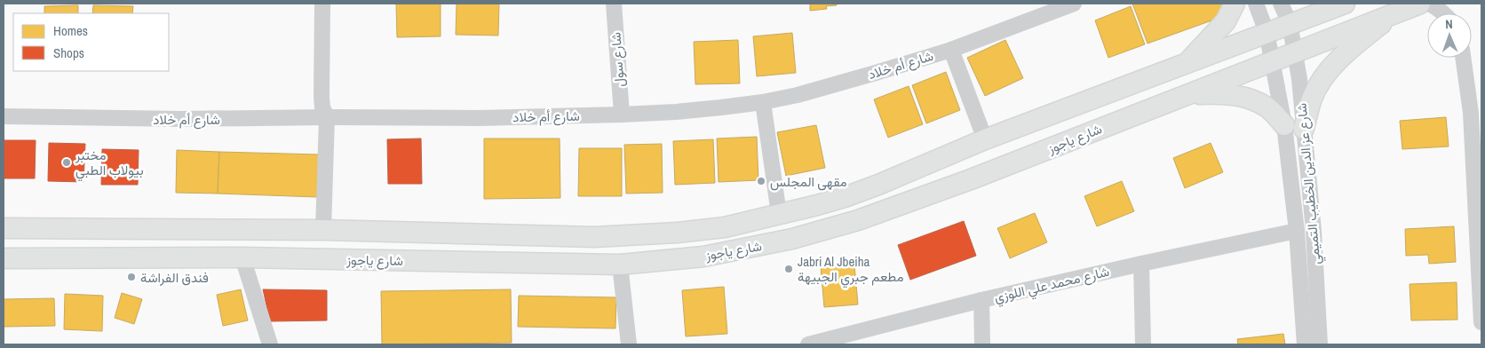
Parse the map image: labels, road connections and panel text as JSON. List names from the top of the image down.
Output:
{
  "streets": {
    "main road": ["شارع ياجوز"],
    "street": [
      "شارع سول",
      "شارع أم خلاد",
      "شارع عز الدين الخطيب التميمي",
      "شارع محمد علي اللوزي"
    ]
  },
  "crossings": [
    ["شارع سول", "شارع أم خلاد"],
    ["شارع ياجوز", "شارع عز الدين الخطيب التميمي"],
    ["شارع عز الدين الخطيب التميمي", "شارع محمد علي اللوزي"]
  ],
  "places": [
    "مختبر بيولاب الطبي",
    "مقهى المجلس",
    "Jabri Al Jbeiha مطعم جبري الجبيهة",
    "فندق الفراشة"
  ],
  "legend": ["Homes", "Shops"],
  "north": "top"
}
